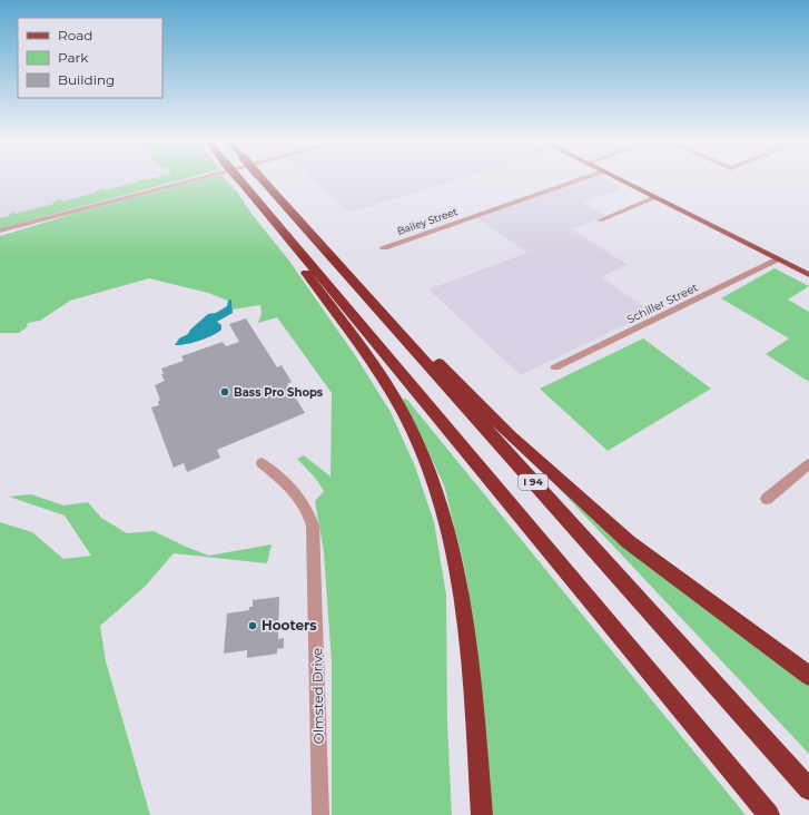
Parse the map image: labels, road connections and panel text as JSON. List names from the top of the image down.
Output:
{
  "streets": {
    "highway": ["I 94"],
    "street": ["Bailey Street", "Schiller Street", "Olmsted Drive"]
  },
  "places": ["Bass Pro Shops", "Hooters"],
  "legend": ["Road", "Park", "Building"]
}
